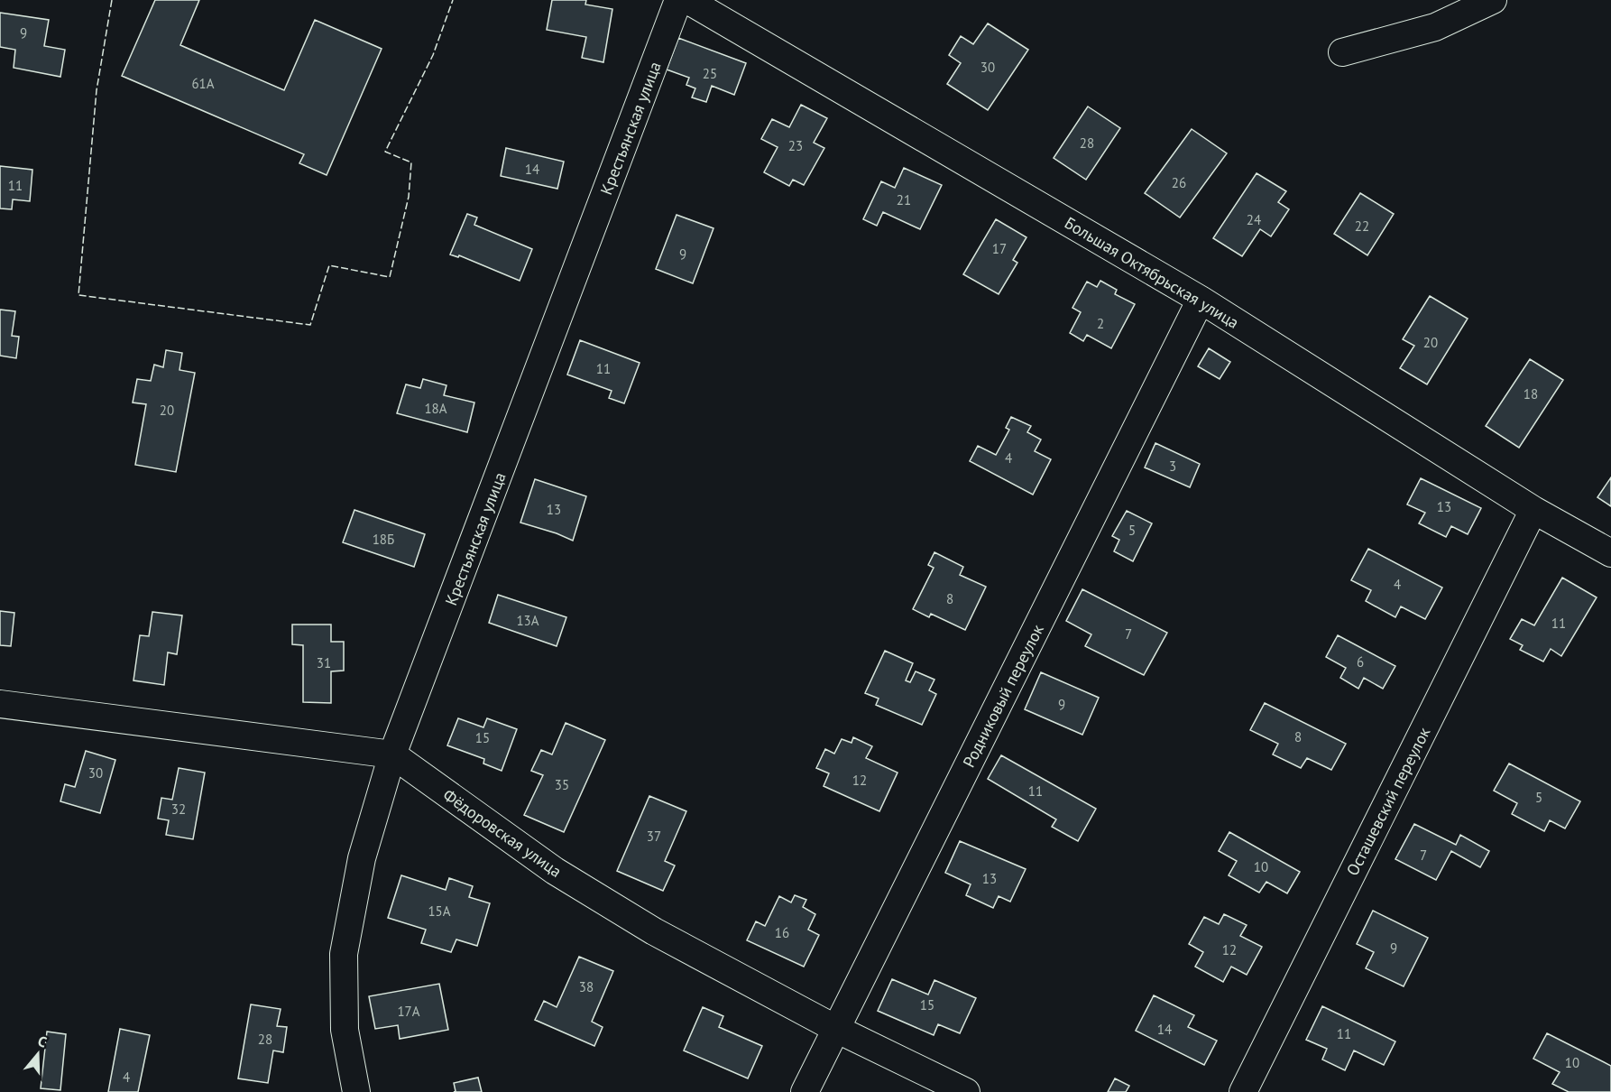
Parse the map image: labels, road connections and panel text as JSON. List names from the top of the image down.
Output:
{
  "streets": {
    "street": [
      "Крестьянская улица",
      "Большая Октябрьская улица",
      "Родниковый переулок",
      "Осташевский переулок",
      "Фёдоровская улица"
    ]
  },
  "crossings": [
    ["Крестьянская улица", "Фёдоровская улица"],
    ["Большая Октябрьская улица", "Родниковый переулок"],
    ["Большая Октябрьская улица", "Осташевский переулок"],
    ["Родниковый переулок", "Фёдоровская улица"]
  ],
  "house_numbers": [
    "9",
    "30",
    "25",
    "61А",
    "28",
    "23",
    "14",
    "26",
    "11",
    "21",
    "24",
    "22",
    "17",
    "9",
    "2",
    "20",
    "11",
    "18",
    "18А",
    "20",
    "4",
    "3",
    "13",
    "13",
    "5",
    "18Б",
    "4",
    "8",
    "13А",
    "11",
    "7",
    "6",
    "31",
    "9",
    "8",
    "15",
    "30",
    "12",
    "35",
    "11",
    "5",
    "32",
    "37",
    "7",
    "10",
    "13",
    "15А",
    "16",
    "9",
    "12",
    "38",
    "15",
    "17А",
    "14",
    "11",
    "28",
    "10",
    "4"
  ],
  "north": "top"
}
